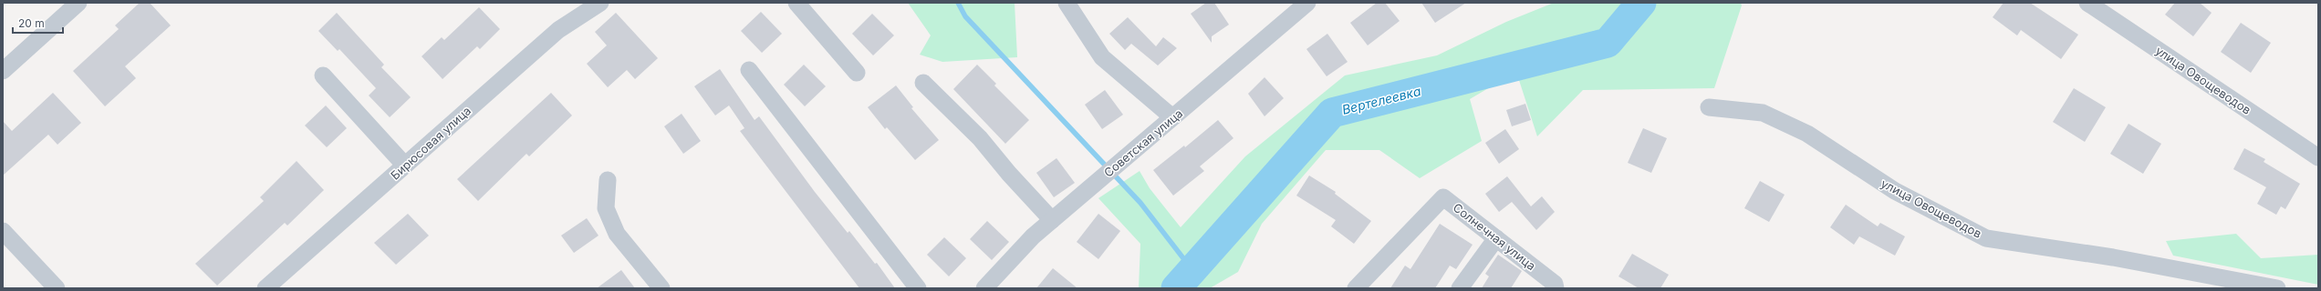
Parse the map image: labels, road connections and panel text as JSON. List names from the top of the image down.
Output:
{
  "streets": {
    "street": [
      "улица Овощеводов",
      "Бирюсовая улица",
      "Советская улица",
      "Солнечная улица"
    ]
  },
  "water": ["Вертелеевка"],
  "scale_bar": "20 m"
}
